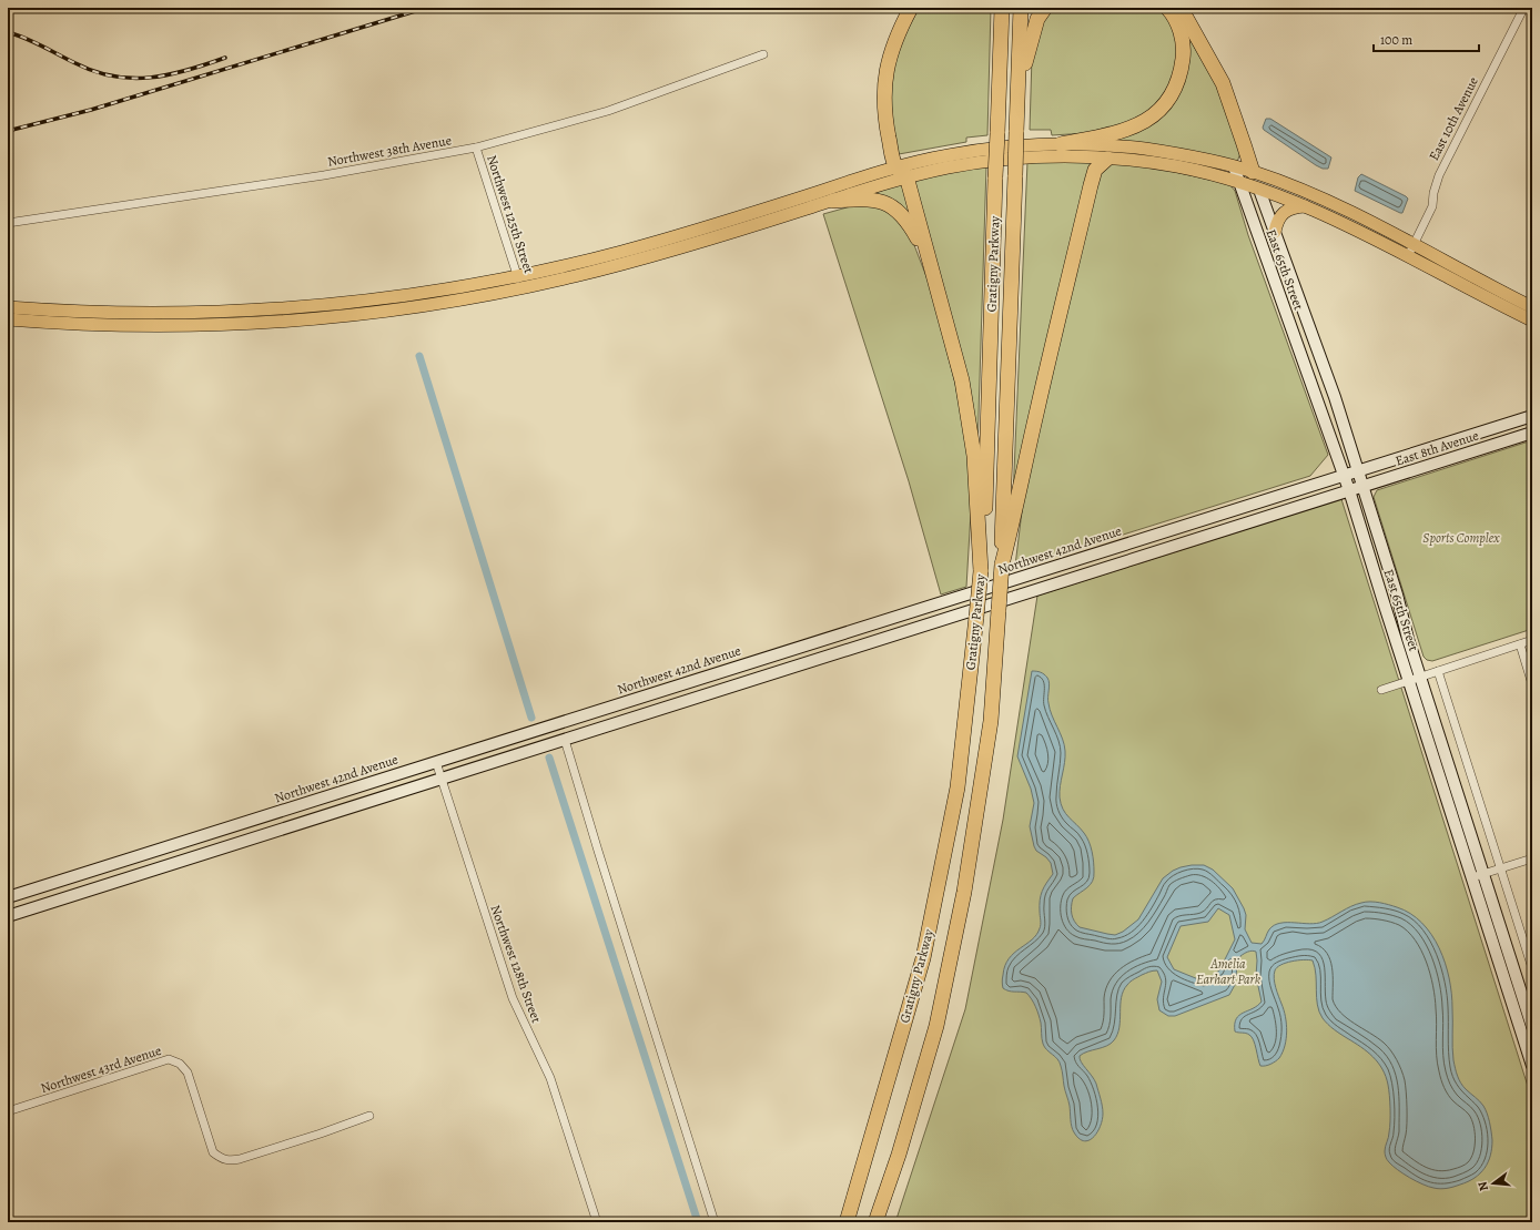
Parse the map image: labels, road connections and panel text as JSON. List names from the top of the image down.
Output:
{
  "streets": {
    "highway": ["Gratigny Parkway"],
    "main road": ["East 65th Street", "East 8th Avenue", "Northwest 42nd Avenue"],
    "street": [
      "East 10th Avenue",
      "Northwest 38th Avenue",
      "Northwest 125th Street",
      "Northwest 128th Street",
      "Northwest 43rd Avenue"
    ]
  },
  "crossings": [
    ["Northwest 38th Avenue", "Northwest 125th Street"],
    ["East 65th Street", "East 8th Avenue"],
    ["East 65th Street", "Northwest 42nd Avenue"],
    ["East 8th Avenue", "Northwest 42nd Avenue"],
    ["Northwest 42nd Avenue", "Northwest 128th Street"]
  ],
  "parks": ["Sports Complex", "Amelia Earhart Park"],
  "scale_bar": "100 m",
  "north": "left"
}
